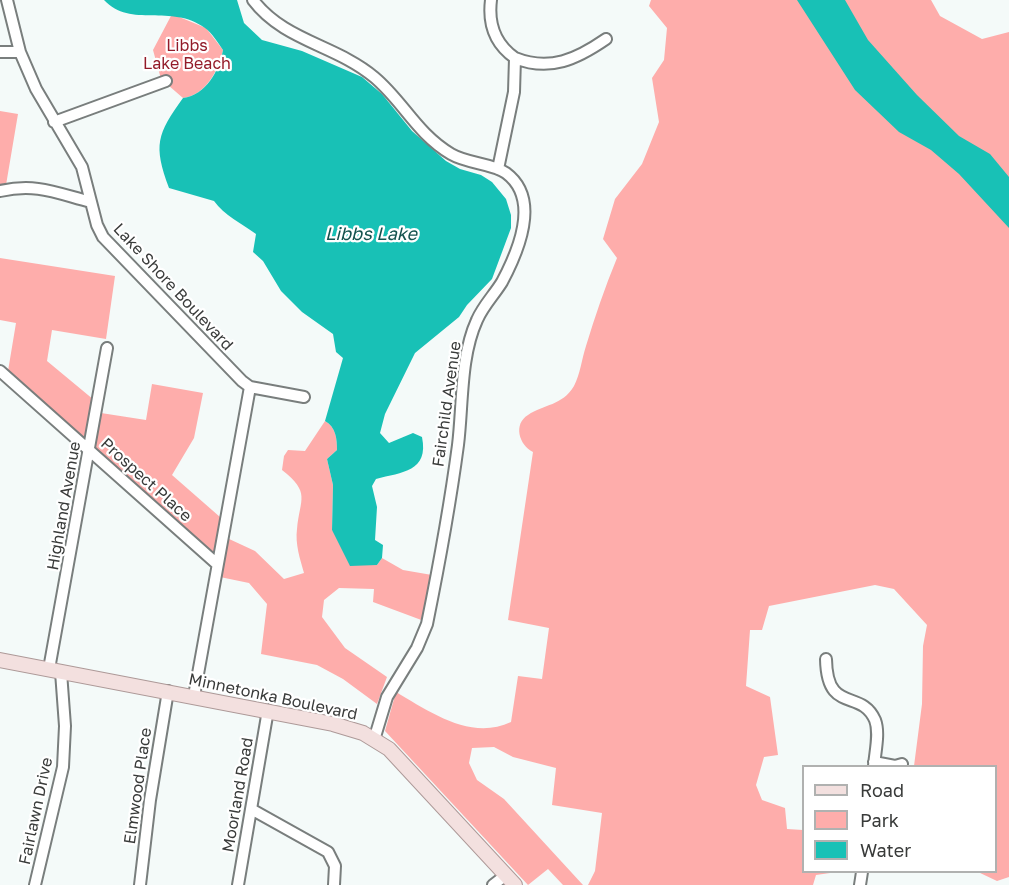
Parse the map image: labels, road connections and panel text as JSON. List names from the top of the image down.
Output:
{
  "streets": {
    "main road": ["Minnetonka Boulevard"],
    "street": [
      "Lake Shore Boulevard",
      "Fairchild Avenue",
      "Prospect Place",
      "Highland Avenue",
      "Elmwood Place",
      "Moorland Road",
      "Fairlawn Drive"
    ]
  },
  "crossings": [
    ["Fairchild Avenue", "Minnetonka Boulevard"],
    ["Prospect Place", "Highland Avenue"],
    ["Highland Avenue", "Minnetonka Boulevard"],
    ["Highland Avenue", "Fairlawn Drive"],
    ["Minnetonka Boulevard", "Elmwood Place"],
    ["Minnetonka Boulevard", "Moorland Road"],
    ["Minnetonka Boulevard", "Fairlawn Drive"]
  ],
  "water": ["Libbs Lake"],
  "parks": ["Libbs Lake Beach"],
  "legend": ["Road", "Park", "Water"]
}
